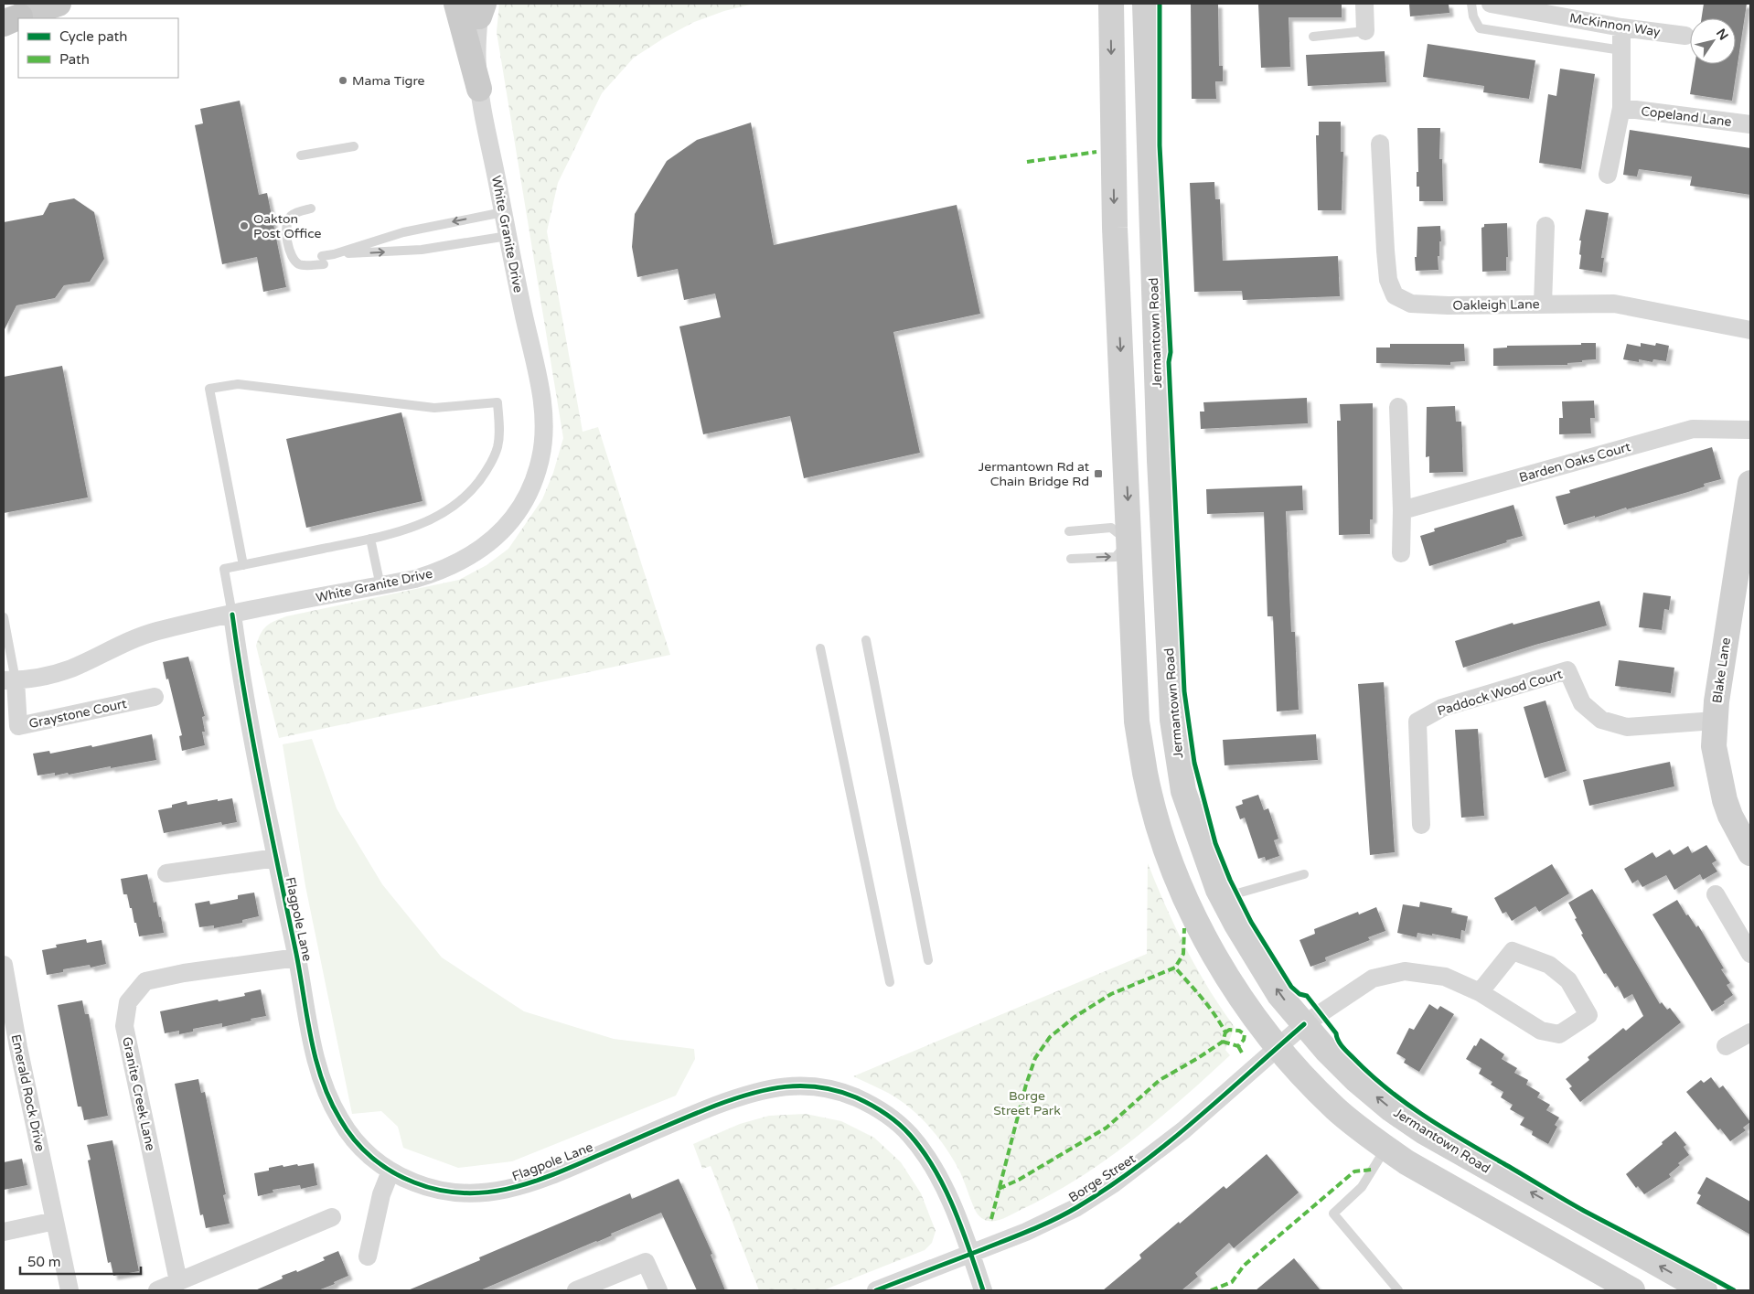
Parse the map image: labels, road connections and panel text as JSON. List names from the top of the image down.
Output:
{
  "streets": {
    "main road": ["Jermantown Road", "Blake Lane"],
    "street": [
      "McKinnon Way",
      "Copeland Lane",
      "White Granite Drive",
      "Oakleigh Lane",
      "Barden Oaks Court",
      "Paddock Wood Court",
      "Graystone Court",
      "Flagpole Lane",
      "Emerald Rock Drive",
      "Granite Creek Lane",
      "Borge Street"
    ]
  },
  "crossings": [
    ["White Granite Drive", "Graystone Court"],
    ["White Granite Drive", "Flagpole Lane"],
    ["Jermantown Road", "Borge Street"],
    ["Blake Lane", "Paddock Wood Court"],
    ["Flagpole Lane", "Granite Creek Lane"],
    ["Flagpole Lane", "Borge Street"]
  ],
  "parks": ["Borge Street Park"],
  "places": {
    "other": ["Mama Tigre", "Oakton Post Office"],
    "transit": ["Jermantown Rd at Chain Bridge Rd"]
  },
  "legend": ["Cycle path", "Path"],
  "scale_bar": "50 m",
  "north": "top right"
}
